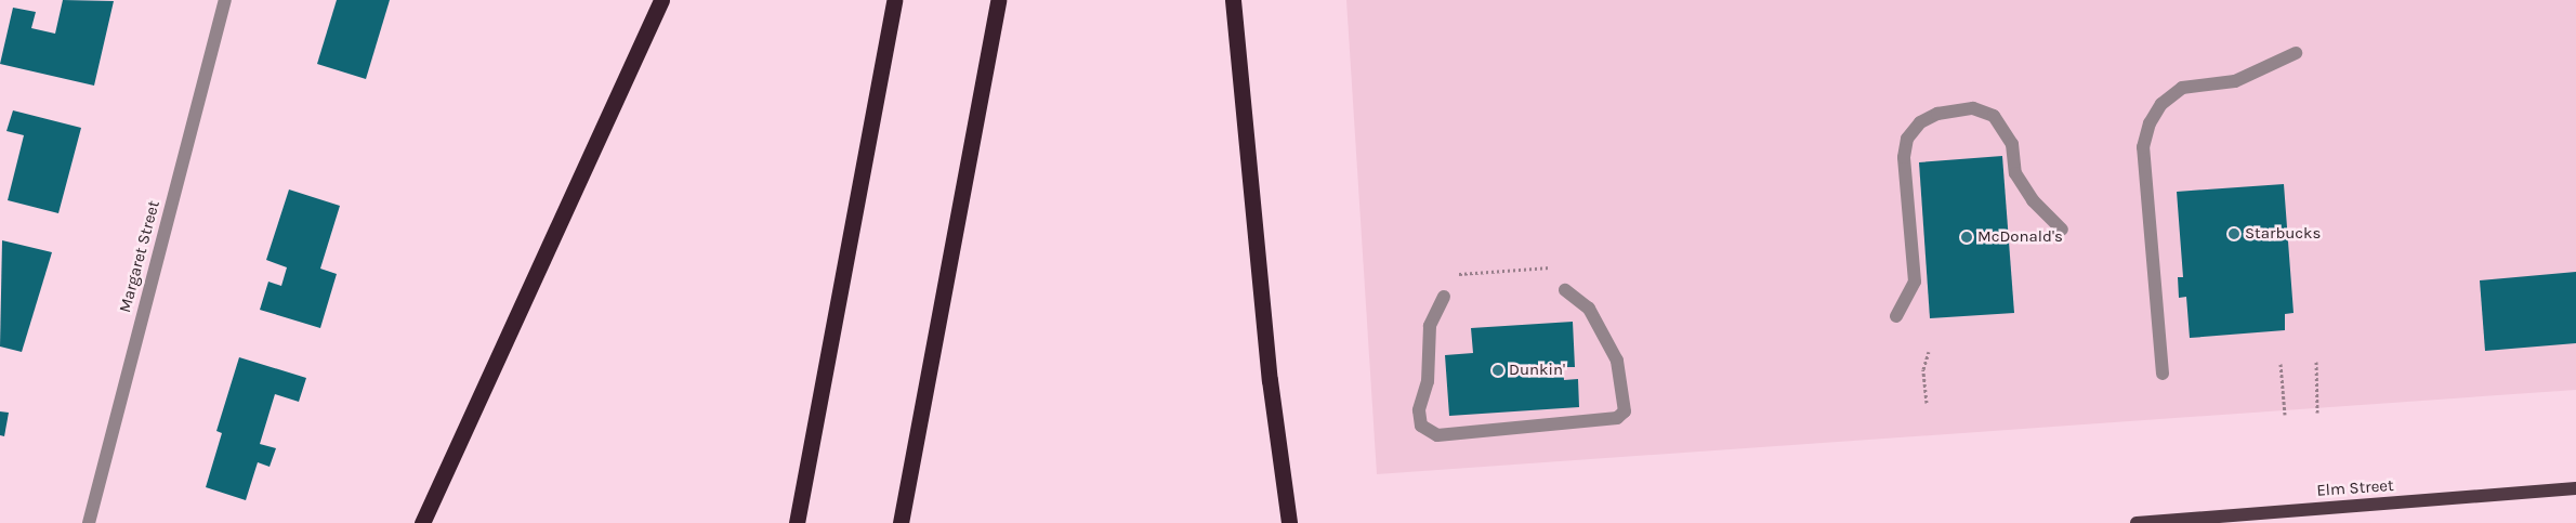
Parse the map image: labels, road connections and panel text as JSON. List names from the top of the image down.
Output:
{
  "streets": {
    "main road": ["Elm Street"],
    "street": ["Margaret Street"]
  },
  "places": ["Starbucks", "McDonald's", "Dunkin'"]
}
